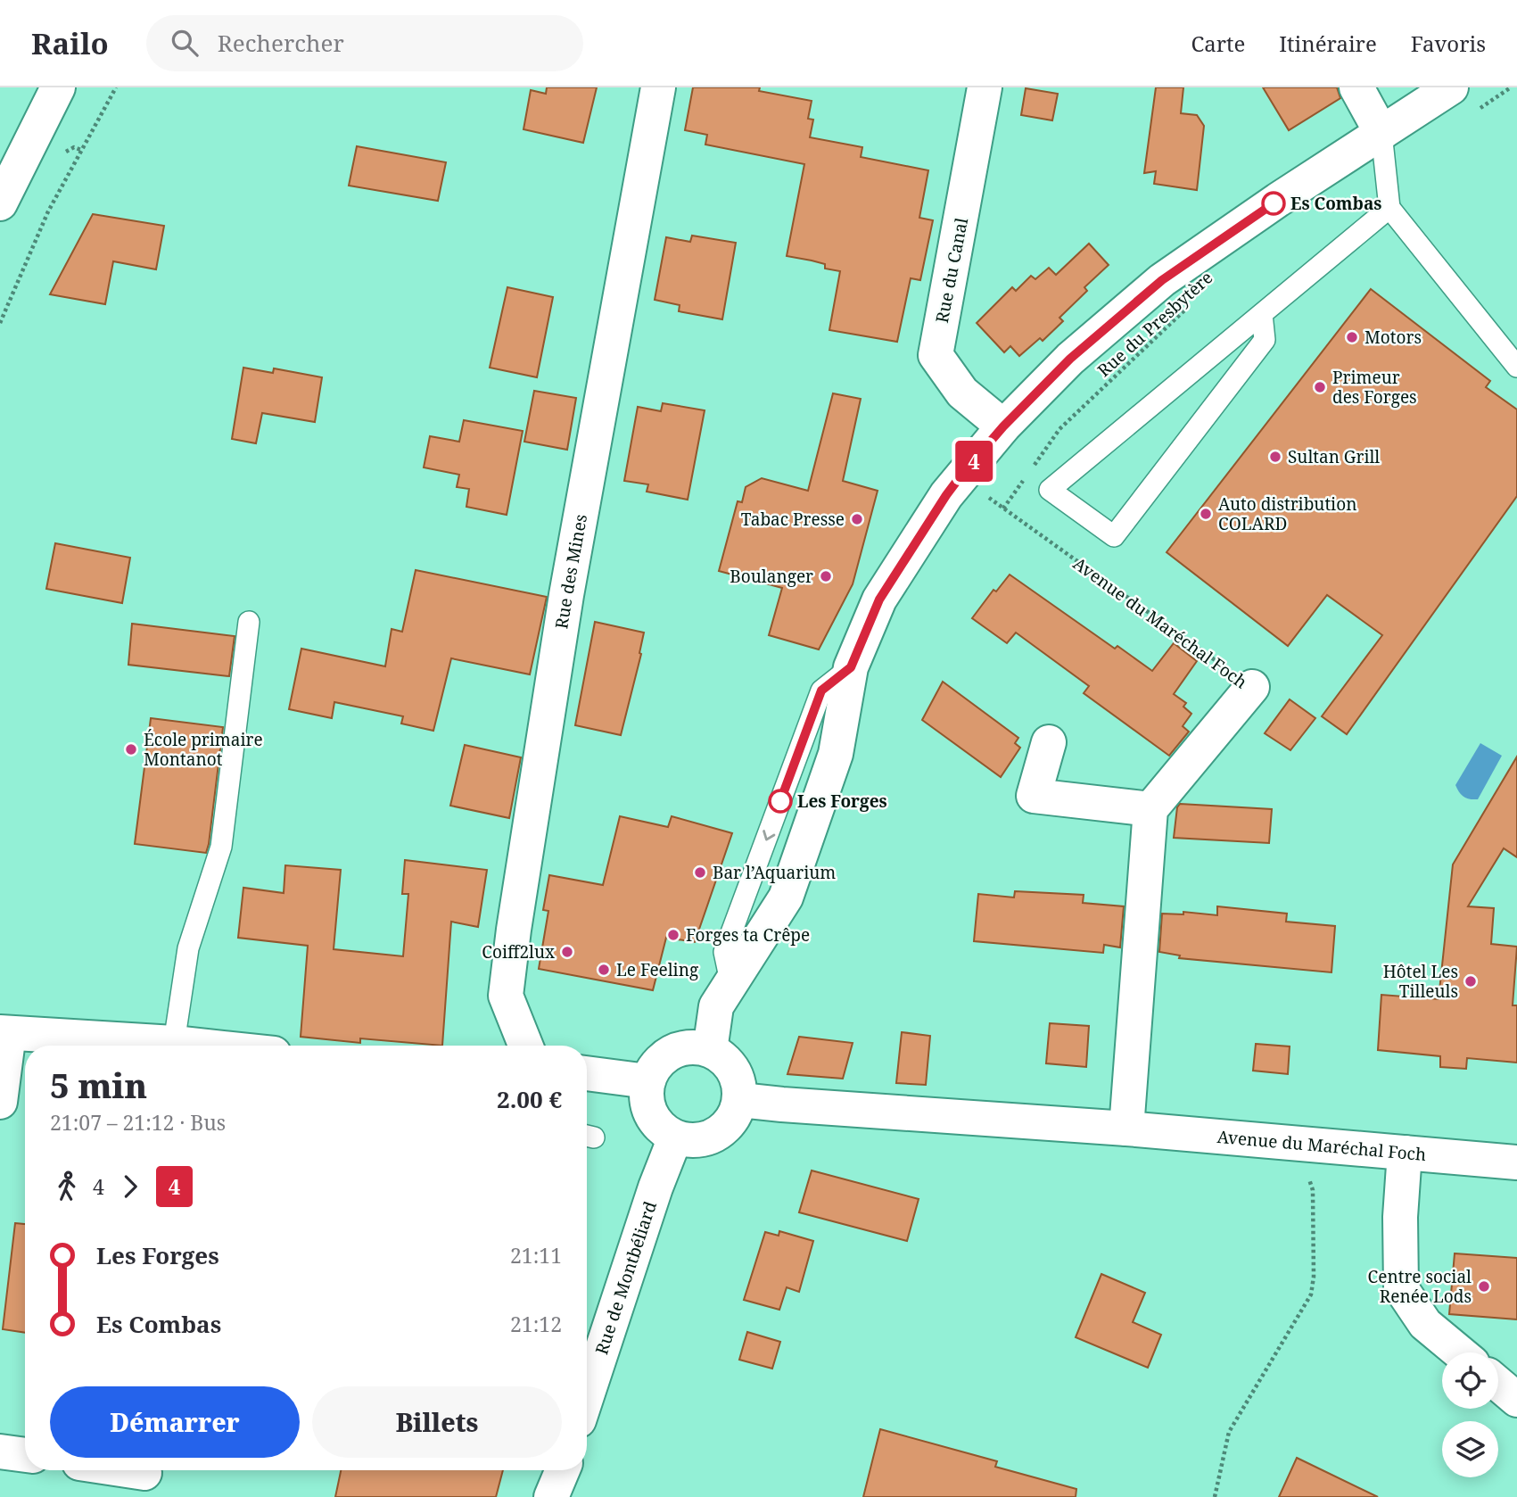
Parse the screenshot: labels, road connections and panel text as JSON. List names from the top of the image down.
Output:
{
  "streets": {
    "street": [
      "Rue du Canal",
      "Rue des Mines",
      "Avenue du Maréchal Foch",
      "Rue de Montbéliard"
    ],
    "path": ["Rue du Presbytère"]
  },
  "crossings": [
    ["Avenue du Maréchal Foch", "Rue de Montbéliard"]
  ],
  "places": [
    "Es Combas",
    "Motors",
    "Primeur des Forges",
    "Sultan Grill",
    "Auto distribution COLARD",
    "Tabac Presse",
    "Boulanger",
    "École primaire Montanot",
    "Les Forges",
    "Bar l’Aquarium",
    "Forges ta Crêpe",
    "Coiff2lux",
    "Le Feeling",
    "Hôtel Les Tilleuls",
    "Centre social Renée Lods"
  ],
  "lines": ["bus line 4"],
  "page": {
    "header": "Railo",
    "search": "Rechercher",
    "nav": ["Carte", "Itinéraire", "Favoris"],
    "on_map": "4",
    "heading": ["5 min", "21:07 – 21:12 · Bus", "2.00 €"],
    "legs": ["4", "4"],
    "list": [
      {
        "name": "Les Forges",
        "value": "21:11"
      },
      {
        "name": "Es Combas",
        "value": "21:12"
      }
    ],
    "buttons": ["Démarrer", "Billets"]
  }
}
